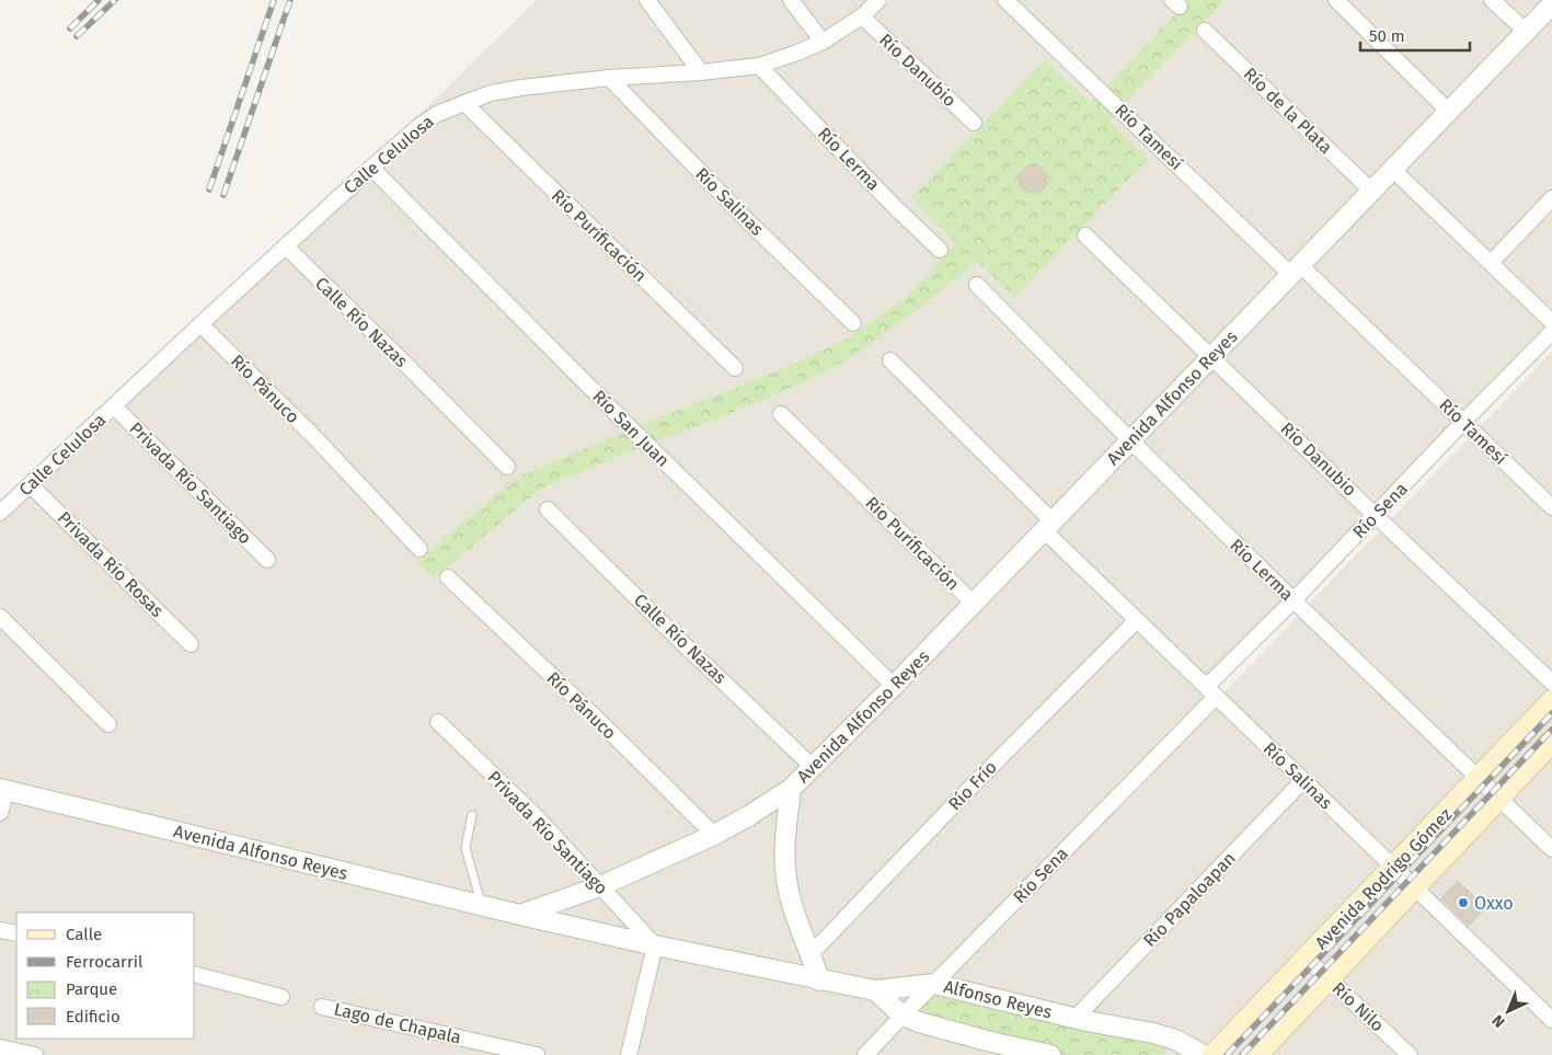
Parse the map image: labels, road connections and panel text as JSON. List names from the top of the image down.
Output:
{
  "streets": {
    "main road": ["Avenida Rodrigo Gómez"],
    "street": [
      "Río Danubio",
      "Río de la Plata",
      "Río Tamesí",
      "Calle Celulosa",
      "Río Lerma",
      "Río Salinas",
      "Río Purificación",
      "Calle Río Nazas",
      "Río Pánuco",
      "Avenida Alfonso Reyes",
      "Río San Juan",
      "Privada Río Santiago",
      "Río Sena",
      "Privada Río Rosas",
      "Río Frío",
      "Río Papaloapan",
      "Alfonso Reyes",
      "Río Nilo",
      "Lago de Chapala"
    ]
  },
  "crossings": [
    ["Río Danubio", "Calle Celulosa"],
    ["Río Danubio", "Avenida Alfonso Reyes"],
    ["Río Danubio", "Río Sena"],
    ["Río de la Plata", "Avenida Alfonso Reyes"],
    ["Río Tamesí", "Avenida Alfonso Reyes"],
    ["Río Tamesí", "Río Sena"],
    ["Calle Celulosa", "Río Lerma"],
    ["Calle Celulosa", "Río Salinas"],
    ["Calle Celulosa", "Río Purificación"],
    ["Calle Celulosa", "Calle Río Nazas"],
    ["Calle Celulosa", "Río Pánuco"],
    ["Calle Celulosa", "Río San Juan"],
    ["Calle Celulosa", "Privada Río Santiago"],
    ["Calle Celulosa", "Privada Río Rosas"],
    ["Río Lerma", "Avenida Alfonso Reyes"],
    ["Río Lerma", "Río Sena"],
    ["Río Lerma", "Avenida Rodrigo Gómez"],
    ["Río Salinas", "Avenida Alfonso Reyes"],
    ["Río Salinas", "Río Sena"],
    ["Río Salinas", "Río Frío"],
    ["Río Salinas", "Avenida Rodrigo Gómez"],
    ["Río Salinas", "Río Papaloapan"],
    ["Río Purificación", "Avenida Alfonso Reyes"],
    ["Calle Río Nazas", "Avenida Alfonso Reyes"],
    ["Río Pánuco", "Avenida Alfonso Reyes"],
    ["Avenida Alfonso Reyes", "Río San Juan"],
    ["Avenida Alfonso Reyes", "Privada Río Santiago"],
    ["Avenida Alfonso Reyes", "Río Frío"],
    ["Avenida Alfonso Reyes", "Alfonso Reyes"],
    ["Río Sena", "Alfonso Reyes"],
    ["Avenida Rodrigo Gómez", "Río Nilo"],
    ["Río Papaloapan", "Alfonso Reyes"]
  ],
  "places": ["Oxxo"],
  "legend": [
    "Calle",
    "Ferrocarril",
    "Parque",
    "Edificio"
  ],
  "scale_bar": "50 m",
  "north": "bottom left"
}
